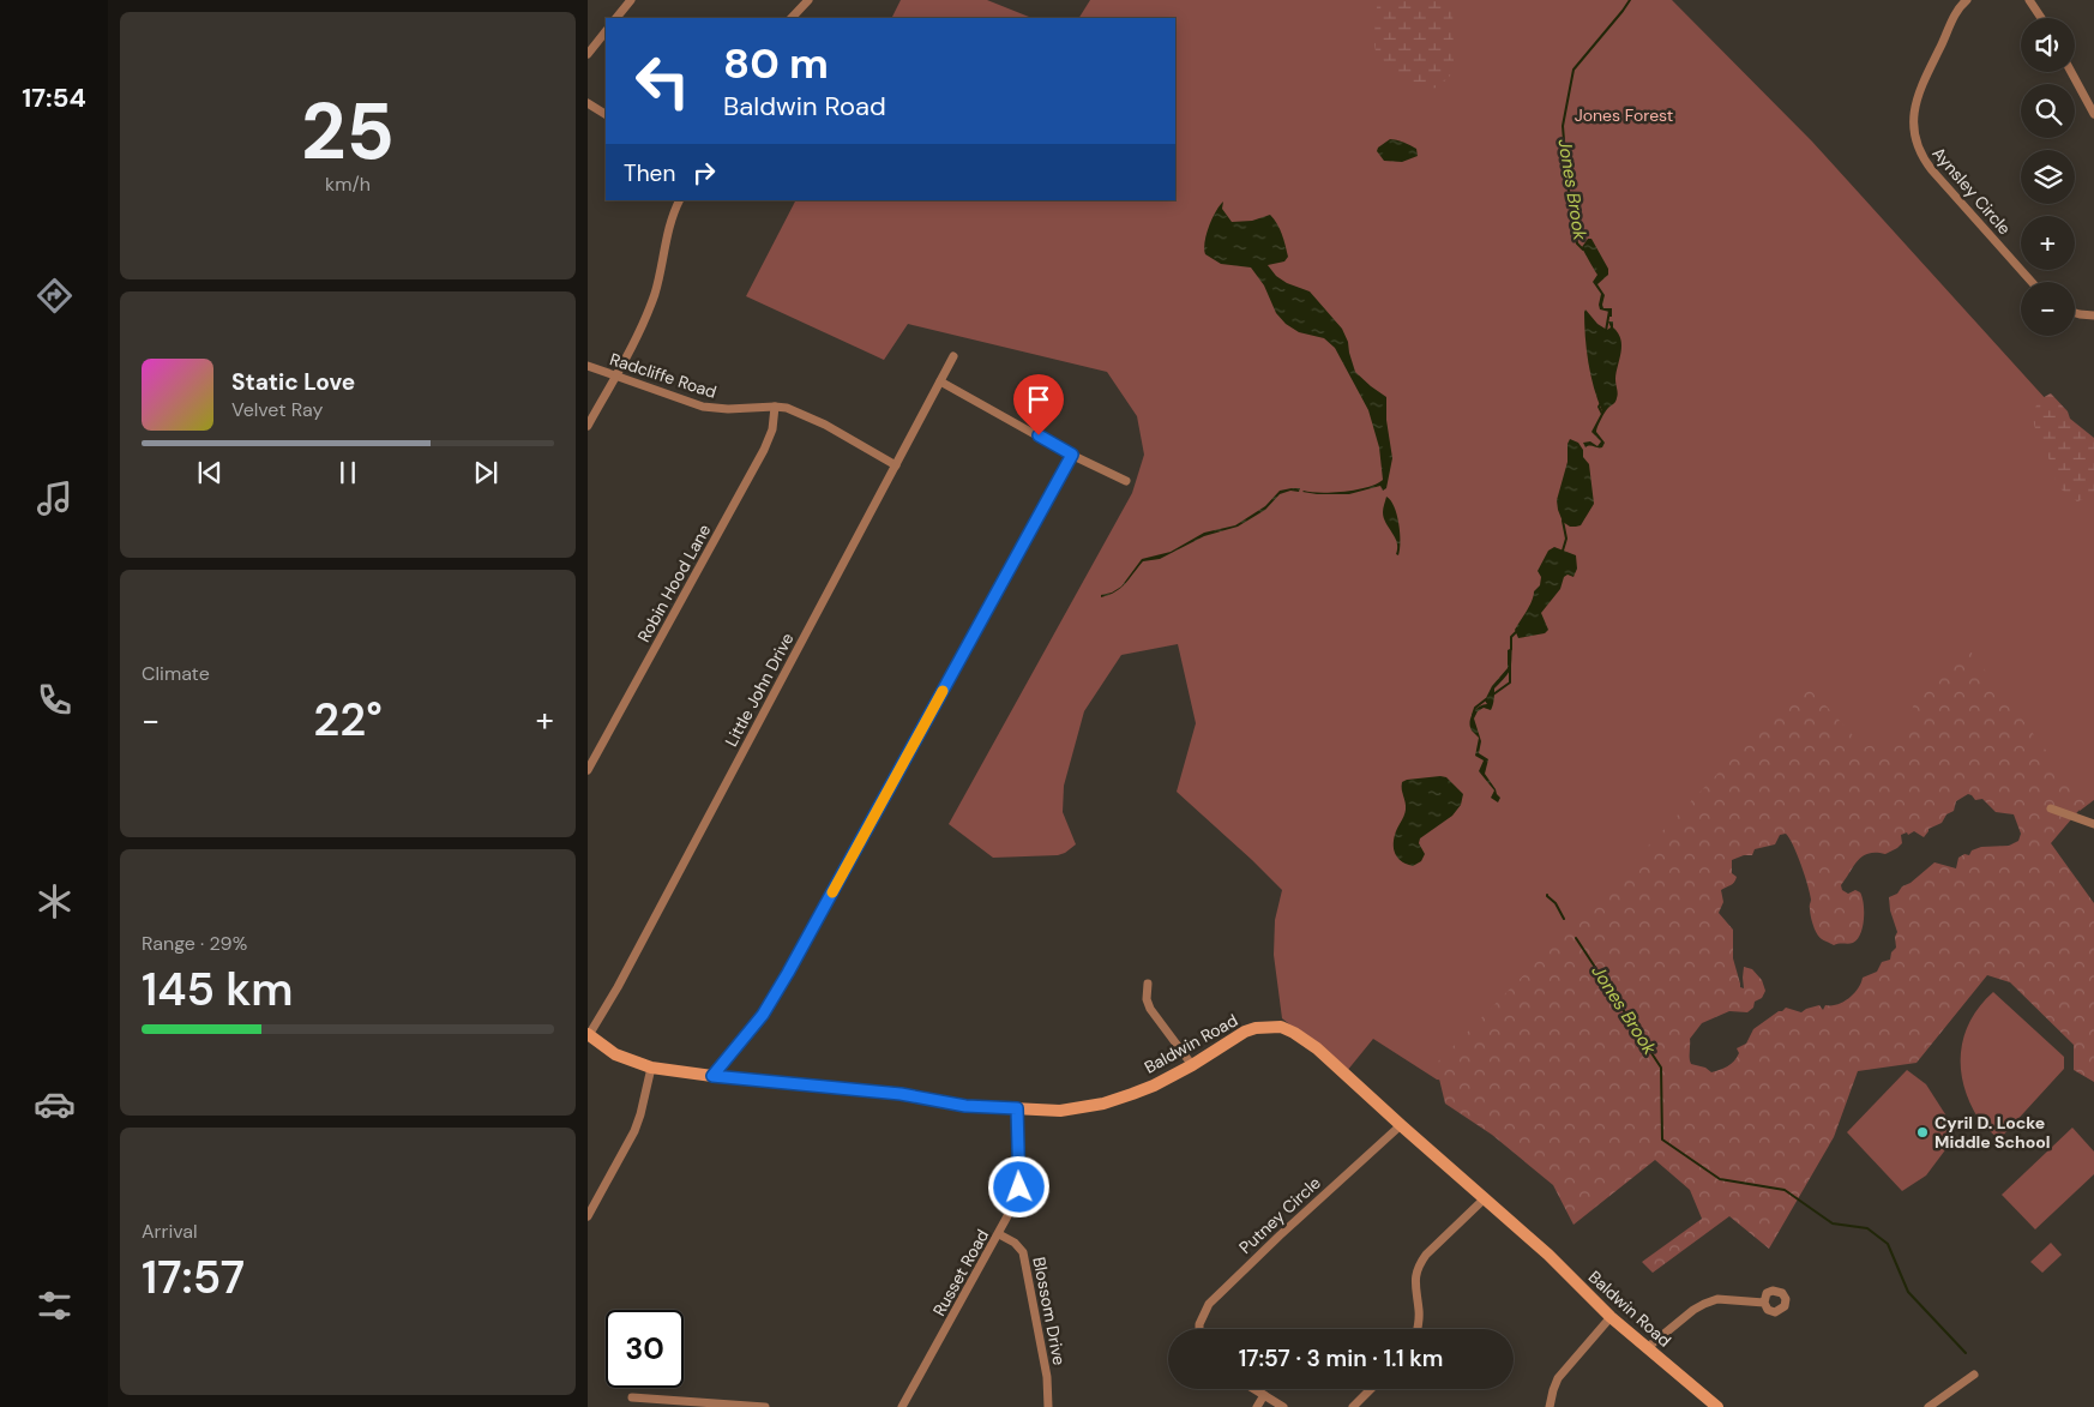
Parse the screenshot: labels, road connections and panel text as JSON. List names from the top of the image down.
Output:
{
  "streets": {
    "street": [
      "Aynsley Circle",
      "Radcliffe Road",
      "Robin Hood Lane",
      "Little John Drive",
      "Baldwin Road",
      "Putney Circle",
      "Russet Road",
      "Blossom Drive"
    ]
  },
  "crossings": [
    ["Radcliffe Road", "Robin Hood Lane"],
    ["Radcliffe Road", "Little John Drive"],
    ["Little John Drive", "Baldwin Road"],
    ["Baldwin Road", "Putney Circle"],
    ["Baldwin Road", "Russet Road"],
    ["Russet Road", "Blossom Drive"]
  ],
  "water": ["Jones Brook"],
  "parks": ["Jones Forest"],
  "places": ["Cyril D. Locke Middle School"],
  "page": {
    "tabs": "17:54",
    "tile": [
      ["25", "km/h"],
      "Climate",
      ["Range · 29%", "145 km"],
      ["Arrival", "17:57"]
    ],
    "map_buttons": ["+", "−"],
    "turn": ["80 m", "Baldwin Road"],
    "then": "Then",
    "song": ["Static Love", "Velvet Ray"],
    "heat": ["−", "22°", "+"],
    "limit": "30",
    "trip": "17:57 · 3 min · 1.1 km"
  }
}
